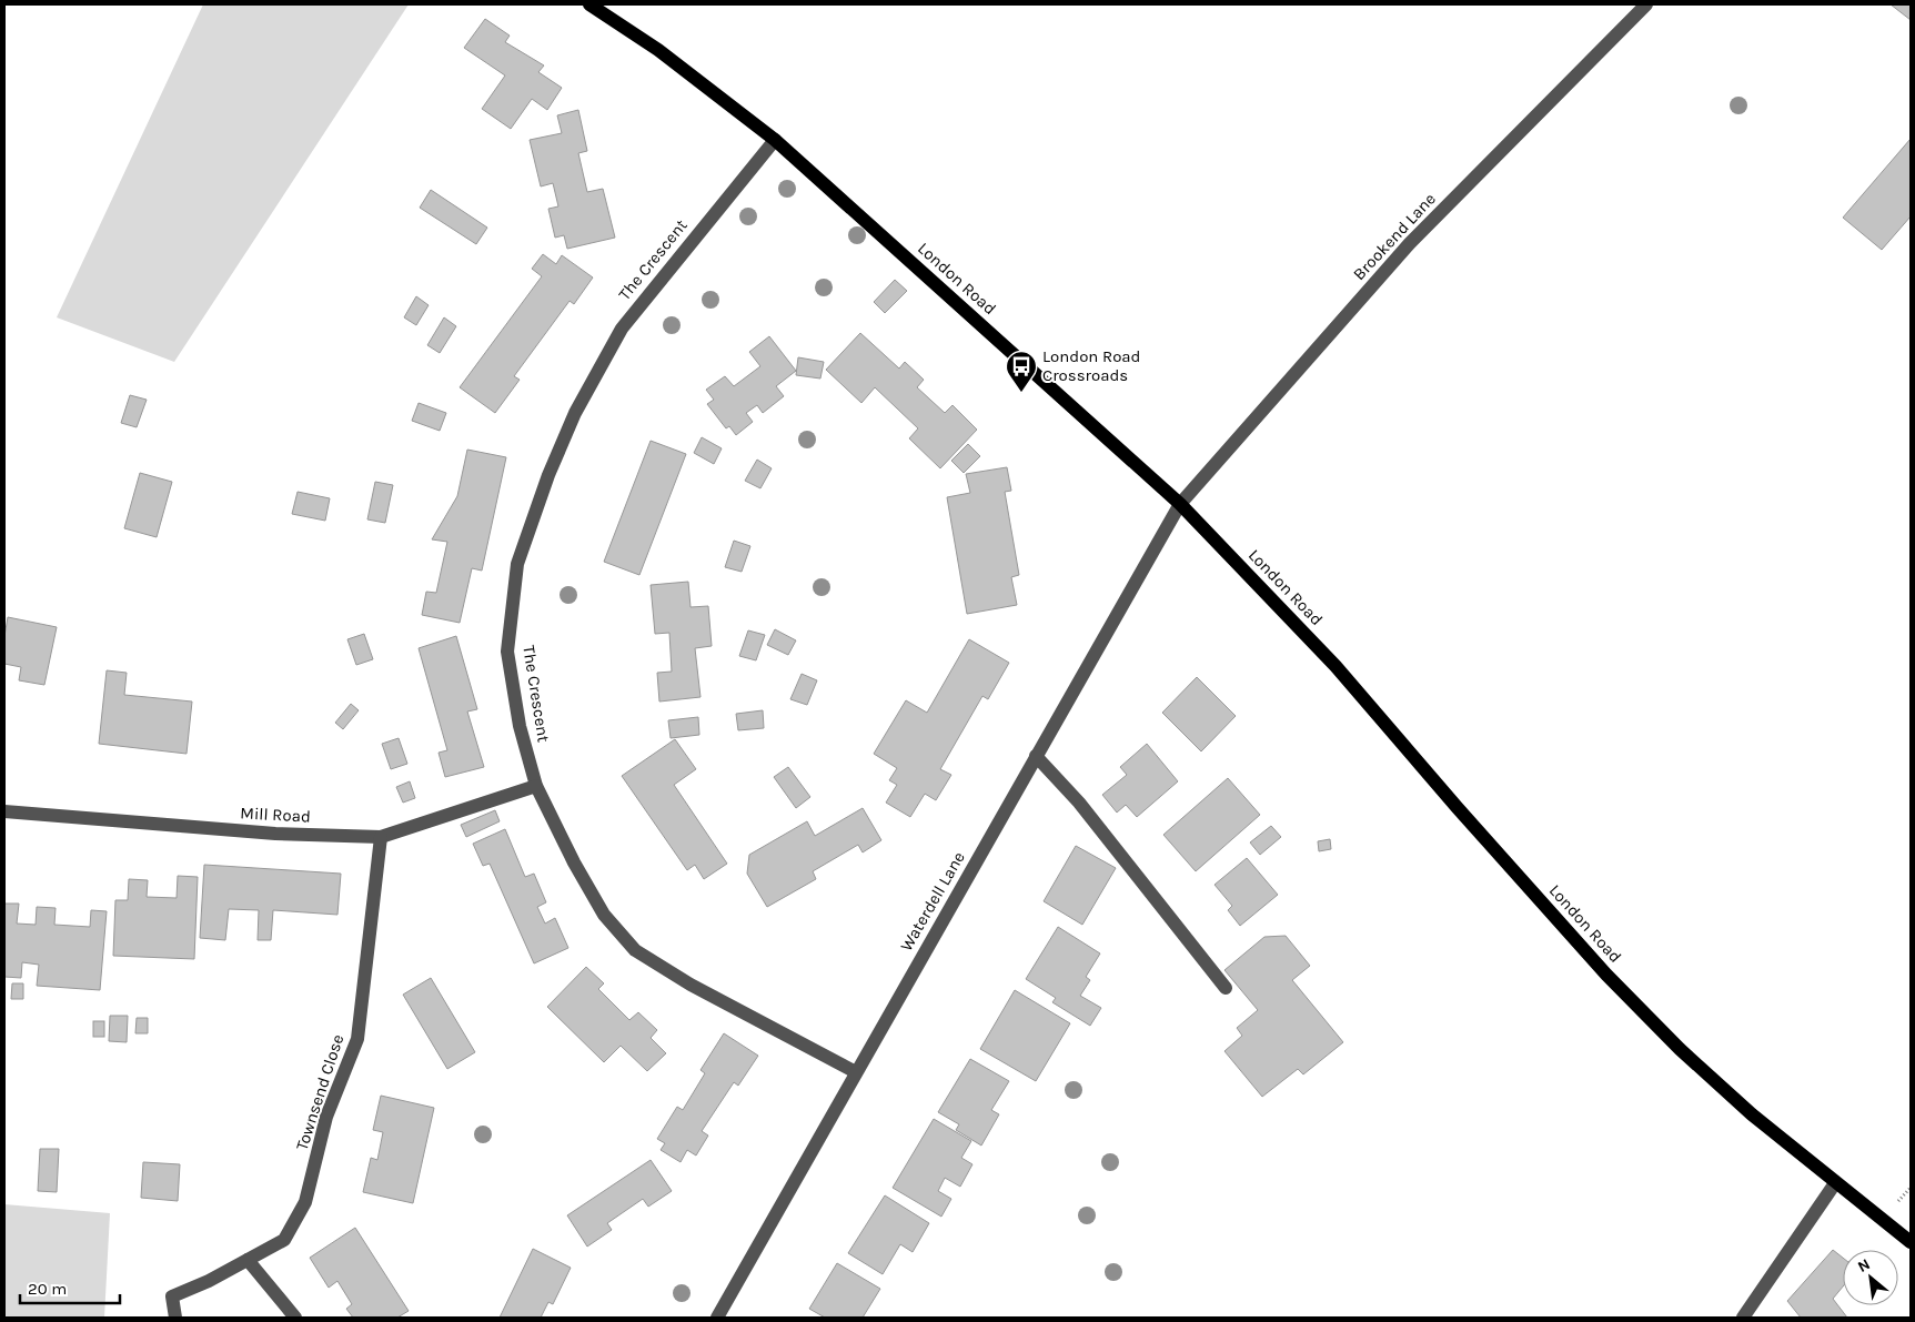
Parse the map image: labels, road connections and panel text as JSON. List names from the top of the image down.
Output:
{
  "streets": {
    "main road": ["London Road"],
    "street": [
      "Brookend Lane",
      "The Crescent",
      "Mill Road",
      "Waterdell Lane",
      "Townsend Close"
    ]
  },
  "crossings": [
    ["Brookend Lane", "London Road"],
    ["Brookend Lane", "Waterdell Lane"],
    ["The Crescent", "London Road"],
    ["The Crescent", "Mill Road"],
    ["The Crescent", "Waterdell Lane"],
    ["London Road", "Waterdell Lane"],
    ["Mill Road", "Townsend Close"]
  ],
  "places": {
    "bus stop": ["London Road Crossroads"]
  },
  "scale_bar": "20 m",
  "north": "top left"
}
